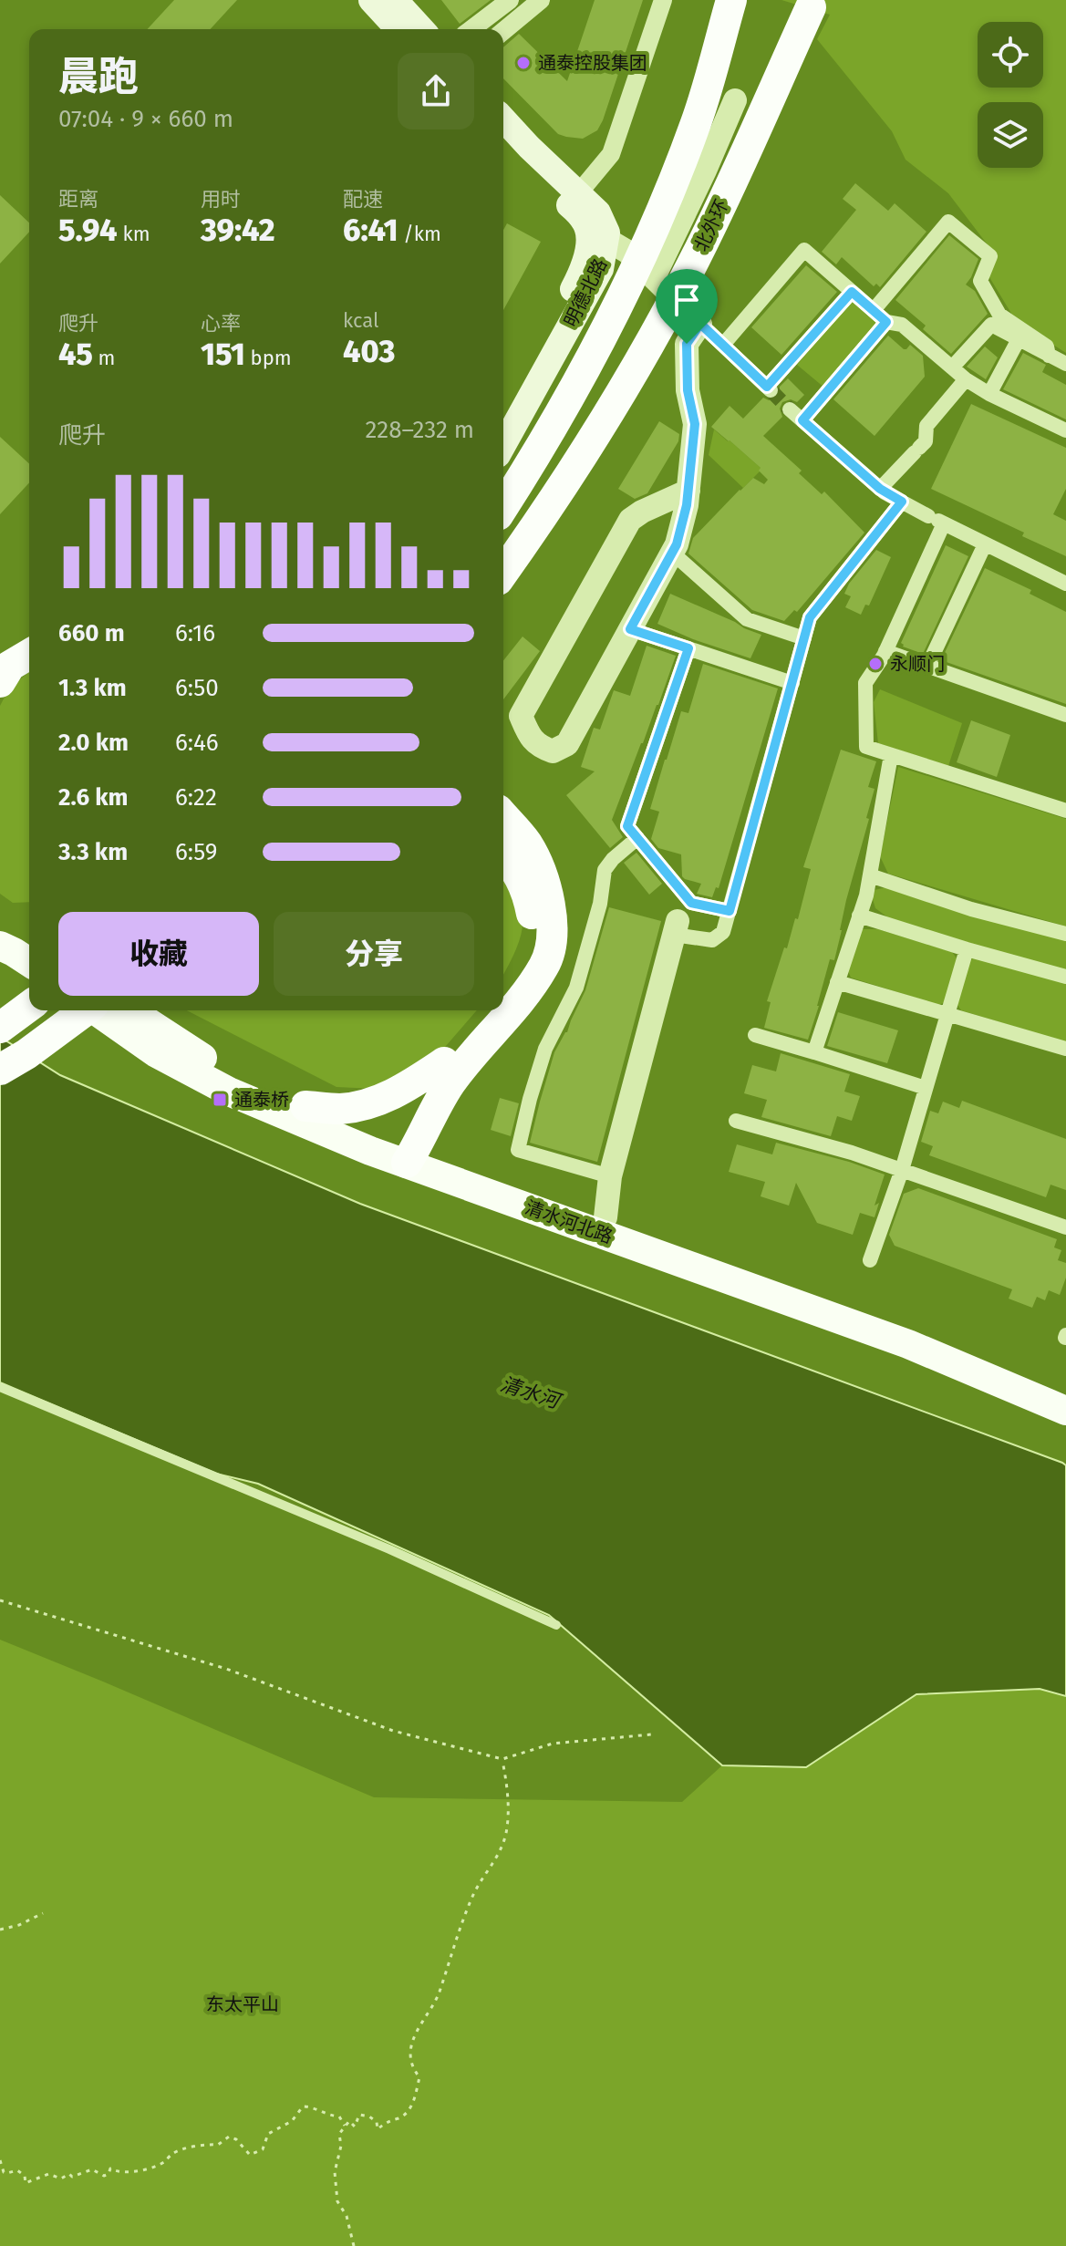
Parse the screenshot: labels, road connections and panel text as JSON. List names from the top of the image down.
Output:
{
  "streets": {
    "highway": ["北外环"],
    "main road": ["明德北路", "清水河北路"]
  },
  "water": ["清水河"],
  "parks": ["东太平山"],
  "places": {
    "other": ["通泰控股集团", "永顺门"],
    "transit": ["通泰桥"]
  },
  "page": {
    "heading": ["晨跑", "07:04 · 9 × 660 m"],
    "stats": [
      ["距离", "5.94 km"],
      ["用时", "39:42"],
      ["配速", "6:41 /km"],
      ["爬升", "45 m"],
      ["心率", "151 bpm"],
      ["kcal", "403"]
    ],
    "chart": ["爬升", "228–232 m"],
    "list": [
      {
        "name": "660 m",
        "note": "6:16"
      },
      {
        "name": "1.3 km",
        "note": "6:50"
      },
      {
        "name": "2.0 km",
        "note": "6:46"
      },
      {
        "name": "2.6 km",
        "note": "6:22"
      },
      {
        "name": "3.3 km",
        "note": "6:59"
      }
    ],
    "buttons": ["收藏", "分享"]
  }
}
